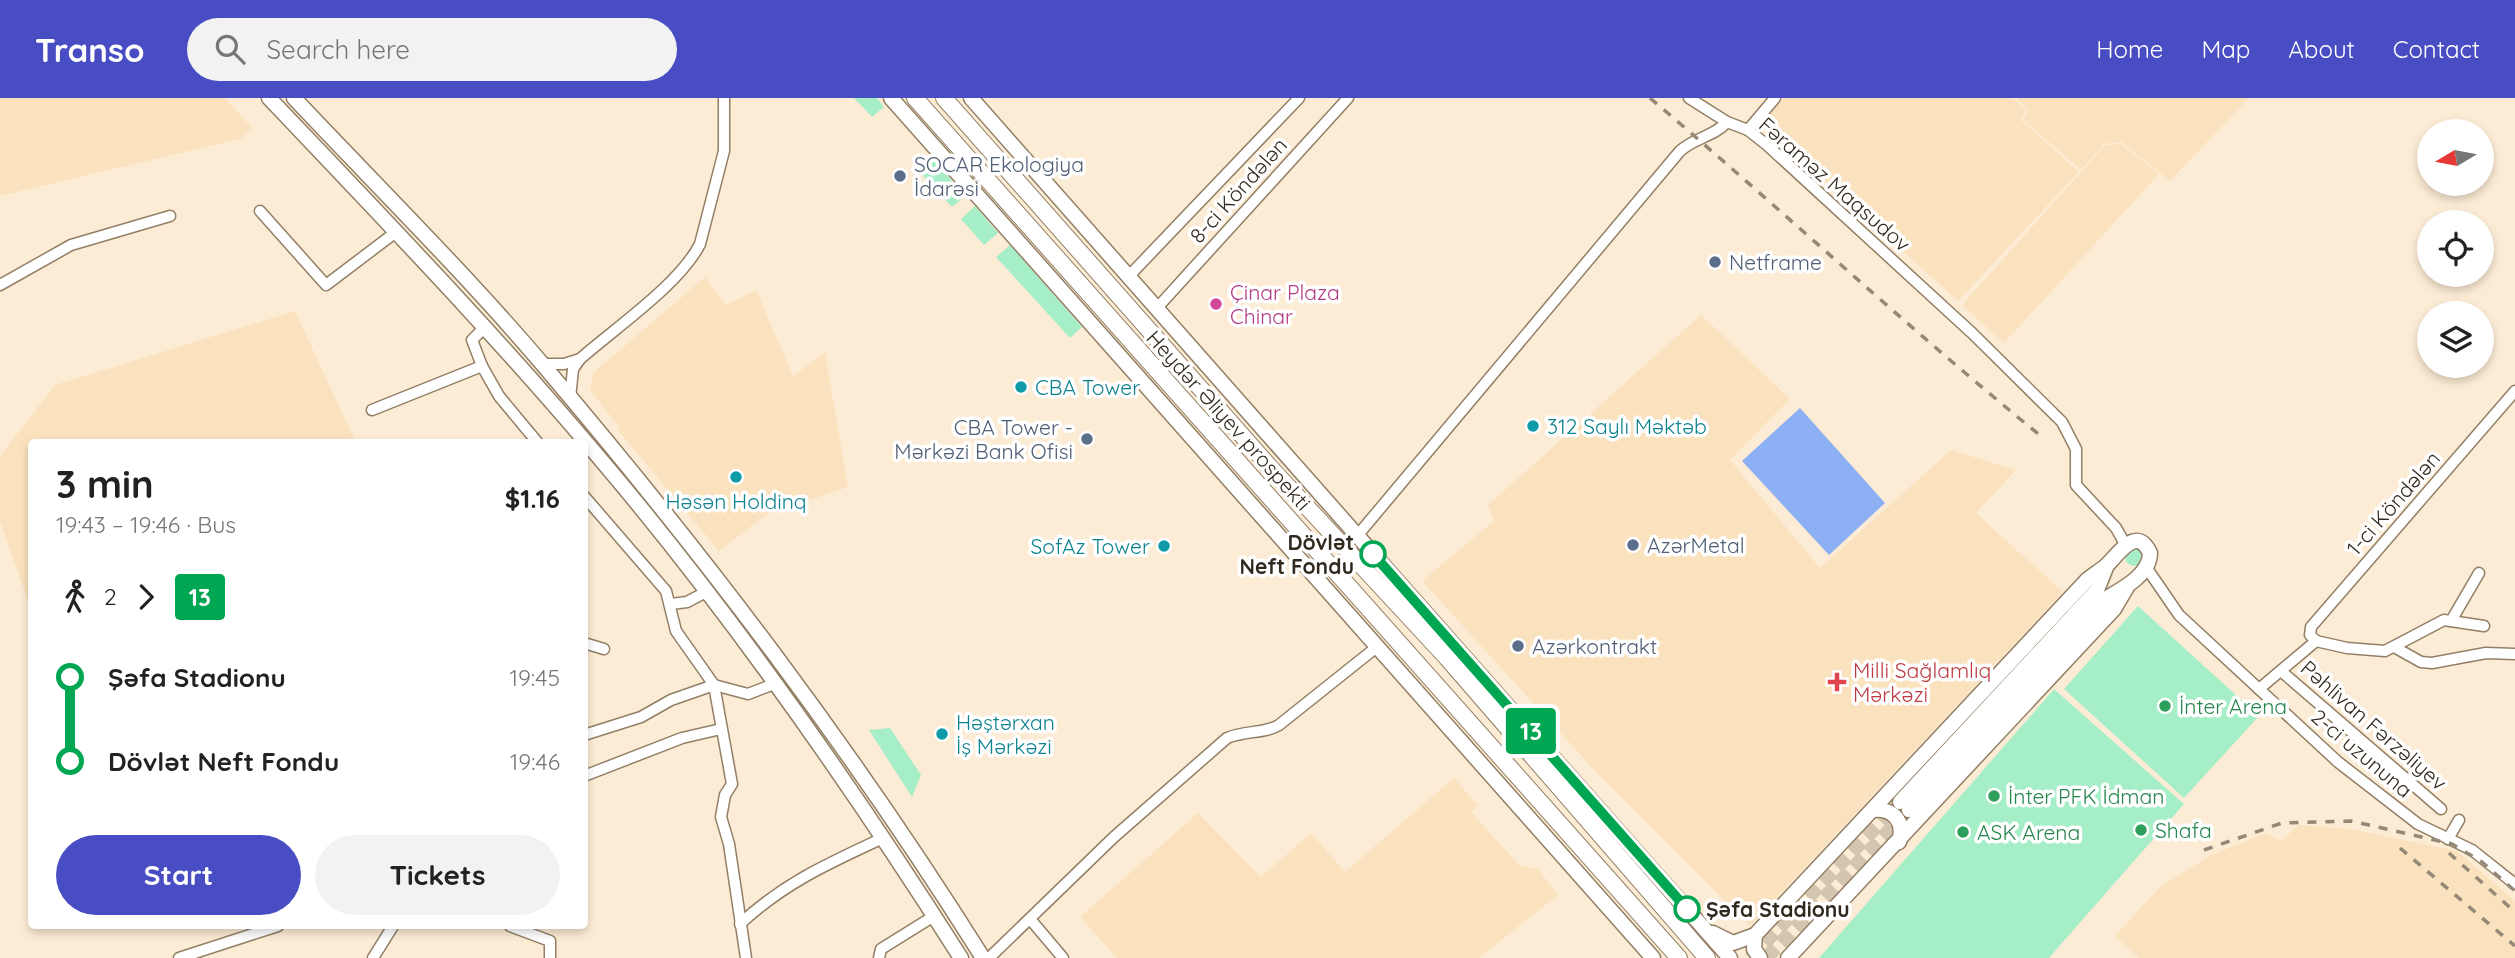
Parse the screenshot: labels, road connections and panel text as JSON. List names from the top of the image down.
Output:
{
  "streets": {
    "highway": ["Heydər Əliyev prospekti"],
    "street": [
      "Fəraməz Maqsudov",
      "8-ci Köndələn",
      "1-ci Köndələn",
      "Pəhlivan Fərzəliyev",
      "2-ci uzununa"
    ]
  },
  "crossings": [
    ["Fəraməz Maqsudov", "2-ci uzununa"]
  ],
  "places": {
    "other": [
      "SOCAR Ekologiya İdarəsi",
      "Netframe",
      "Çinar Plaza Chinar",
      "CBA Tower",
      "312 Saylı Məktəb",
      "CBA Tower - Mərkəzi Bank Ofisi",
      "Həsən Holdinq",
      "AzərMetal",
      "SofAz Tower",
      "Dövlət Neft Fondu",
      "Azərkontrakt",
      "İnter Arena",
      "Həştərxan İş Mərkəzi",
      "İnter PFK İdman",
      "Shafa",
      "ASK Arena",
      "Şəfa Stadionu"
    ],
    "health": ["Milli Sağlamlıq Mərkəzi"]
  },
  "lines": ["bus line 13"],
  "north": "left",
  "page": {
    "header": "Transo",
    "search": "Search here",
    "nav": [
      "Home",
      "Map",
      "About",
      "Contact"
    ],
    "on_map": "13",
    "heading": ["3 min", "19:43 – 19:46 · Bus", "$1.16"],
    "legs": ["2", "13"],
    "list": [
      {
        "name": "Şəfa Stadionu",
        "value": "19:45"
      },
      {
        "name": "Dövlət Neft Fondu",
        "value": "19:46"
      }
    ],
    "buttons": ["Start", "Tickets"]
  }
}
